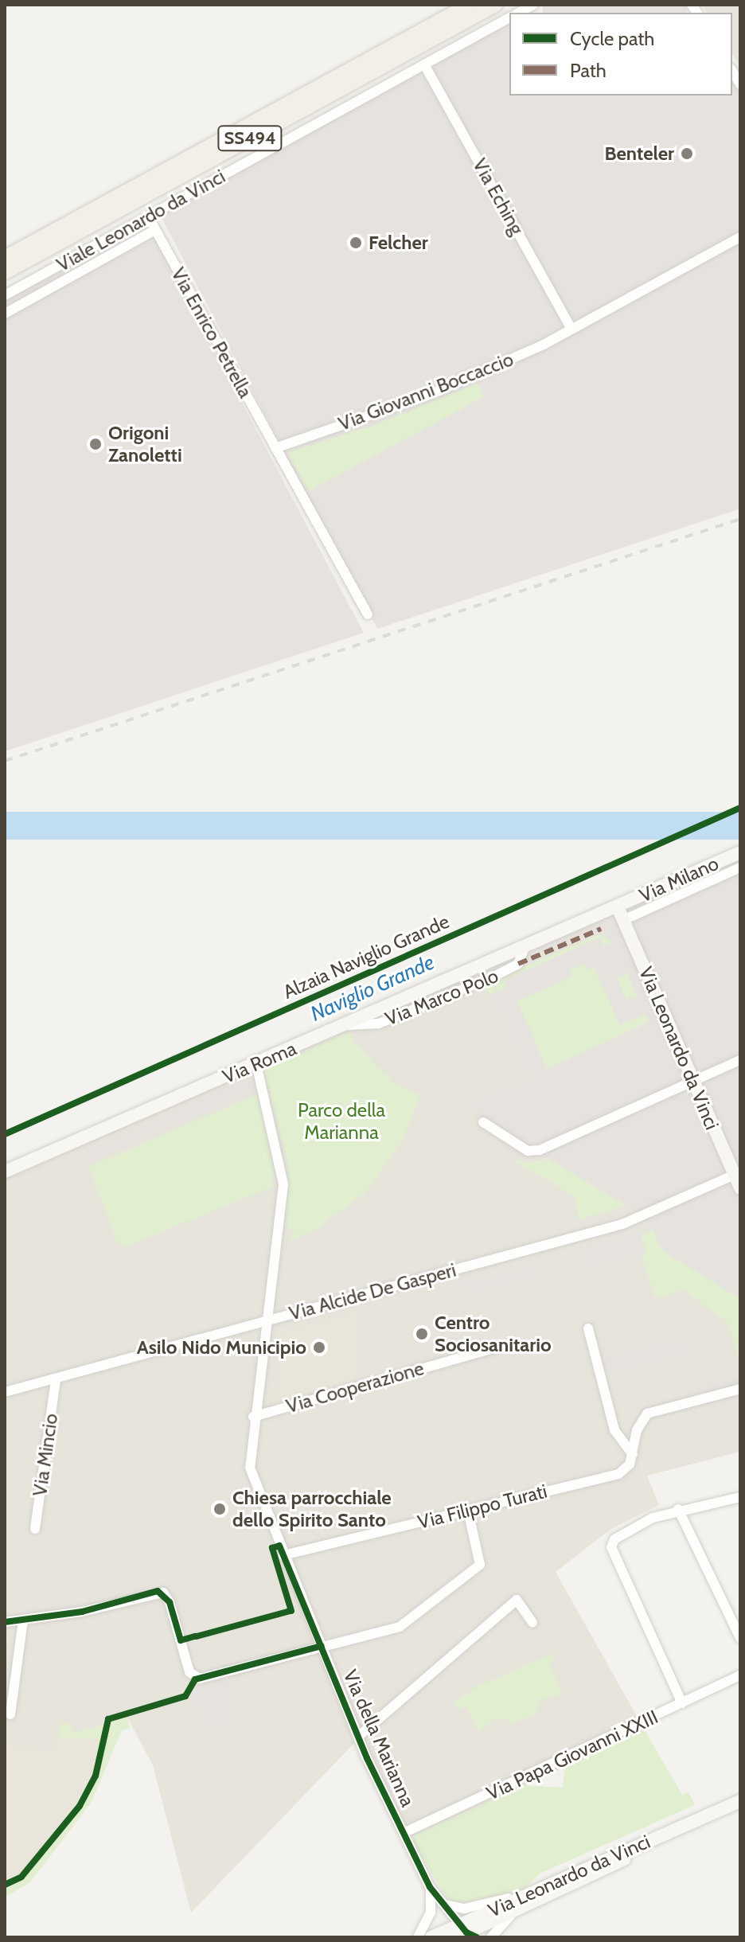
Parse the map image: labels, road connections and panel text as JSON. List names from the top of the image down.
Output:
{
  "streets": {
    "main road": [
      "SS494",
      "Via Milano",
      "Via Leonardo da Vinci",
      "Via Roma"
    ],
    "street": [
      "Via Eching",
      "Viale Leonardo da Vinci",
      "Via Enrico Petrella",
      "Via Giovanni Boccaccio",
      "Via Alcide De Gasperi",
      "Via Cooperazione",
      "Via Mincio",
      "Via Filippo Turati",
      "Via della Marianna",
      "Via Papa Giovanni XXIII"
    ],
    "cycle path": ["Alzaia Naviglio Grande"]
  },
  "crossings": [
    ["Via Eching", "Viale Leonardo da Vinci"],
    ["Via Eching", "Via Giovanni Boccaccio"],
    ["Viale Leonardo da Vinci", "Via Enrico Petrella"],
    ["Via Enrico Petrella", "Via Giovanni Boccaccio"],
    ["Via Milano", "Via Leonardo da Vinci"],
    ["Via Milano", "Via Roma"],
    ["Via Leonardo da Vinci", "Via Roma"],
    ["Via Leonardo da Vinci", "Via Alcide De Gasperi"],
    ["Via Leonardo da Vinci", "Via della Marianna"],
    ["Via Roma", "Via della Marianna"],
    ["Via Alcide De Gasperi", "Via Mincio"],
    ["Via Alcide De Gasperi", "Via della Marianna"],
    ["Via Cooperazione", "Via della Marianna"],
    ["Via Filippo Turati", "Via della Marianna"],
    ["Via della Marianna", "Via Papa Giovanni XXIII"]
  ],
  "water": ["Naviglio Grande"],
  "parks": ["Parco della Marianna"],
  "places": [
    "Benteler",
    "Felcher",
    "Origoni Zanoletti",
    "Centro Sociosanitario",
    "Asilo Nido Municipio",
    "Chiesa parrocchiale dello Spirito Santo"
  ],
  "legend": ["Cycle path", "Path"]
}
